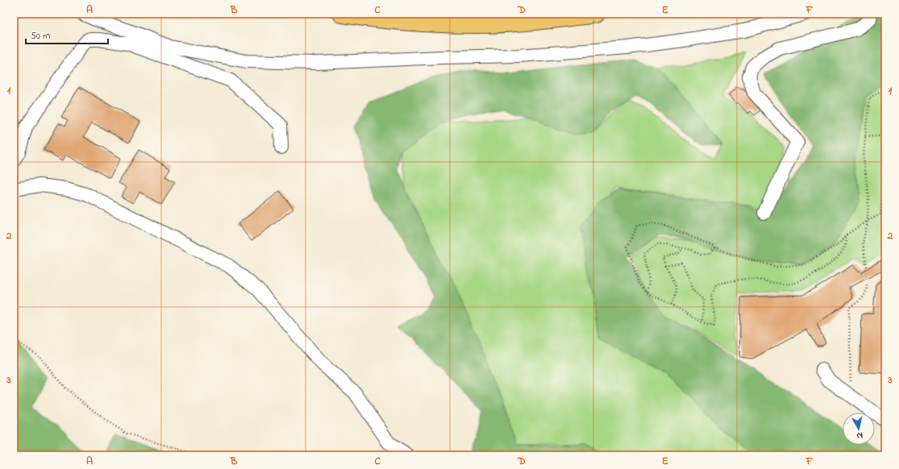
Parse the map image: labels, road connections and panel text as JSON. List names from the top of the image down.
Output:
{
  "scale_bar": "50 m",
  "north": "bottom",
  "grid": {
    "columns": [
      "A",
      "B",
      "C",
      "D",
      "E",
      "F"
    ],
    "rows": ["1", "2", "3"]
  }
}
